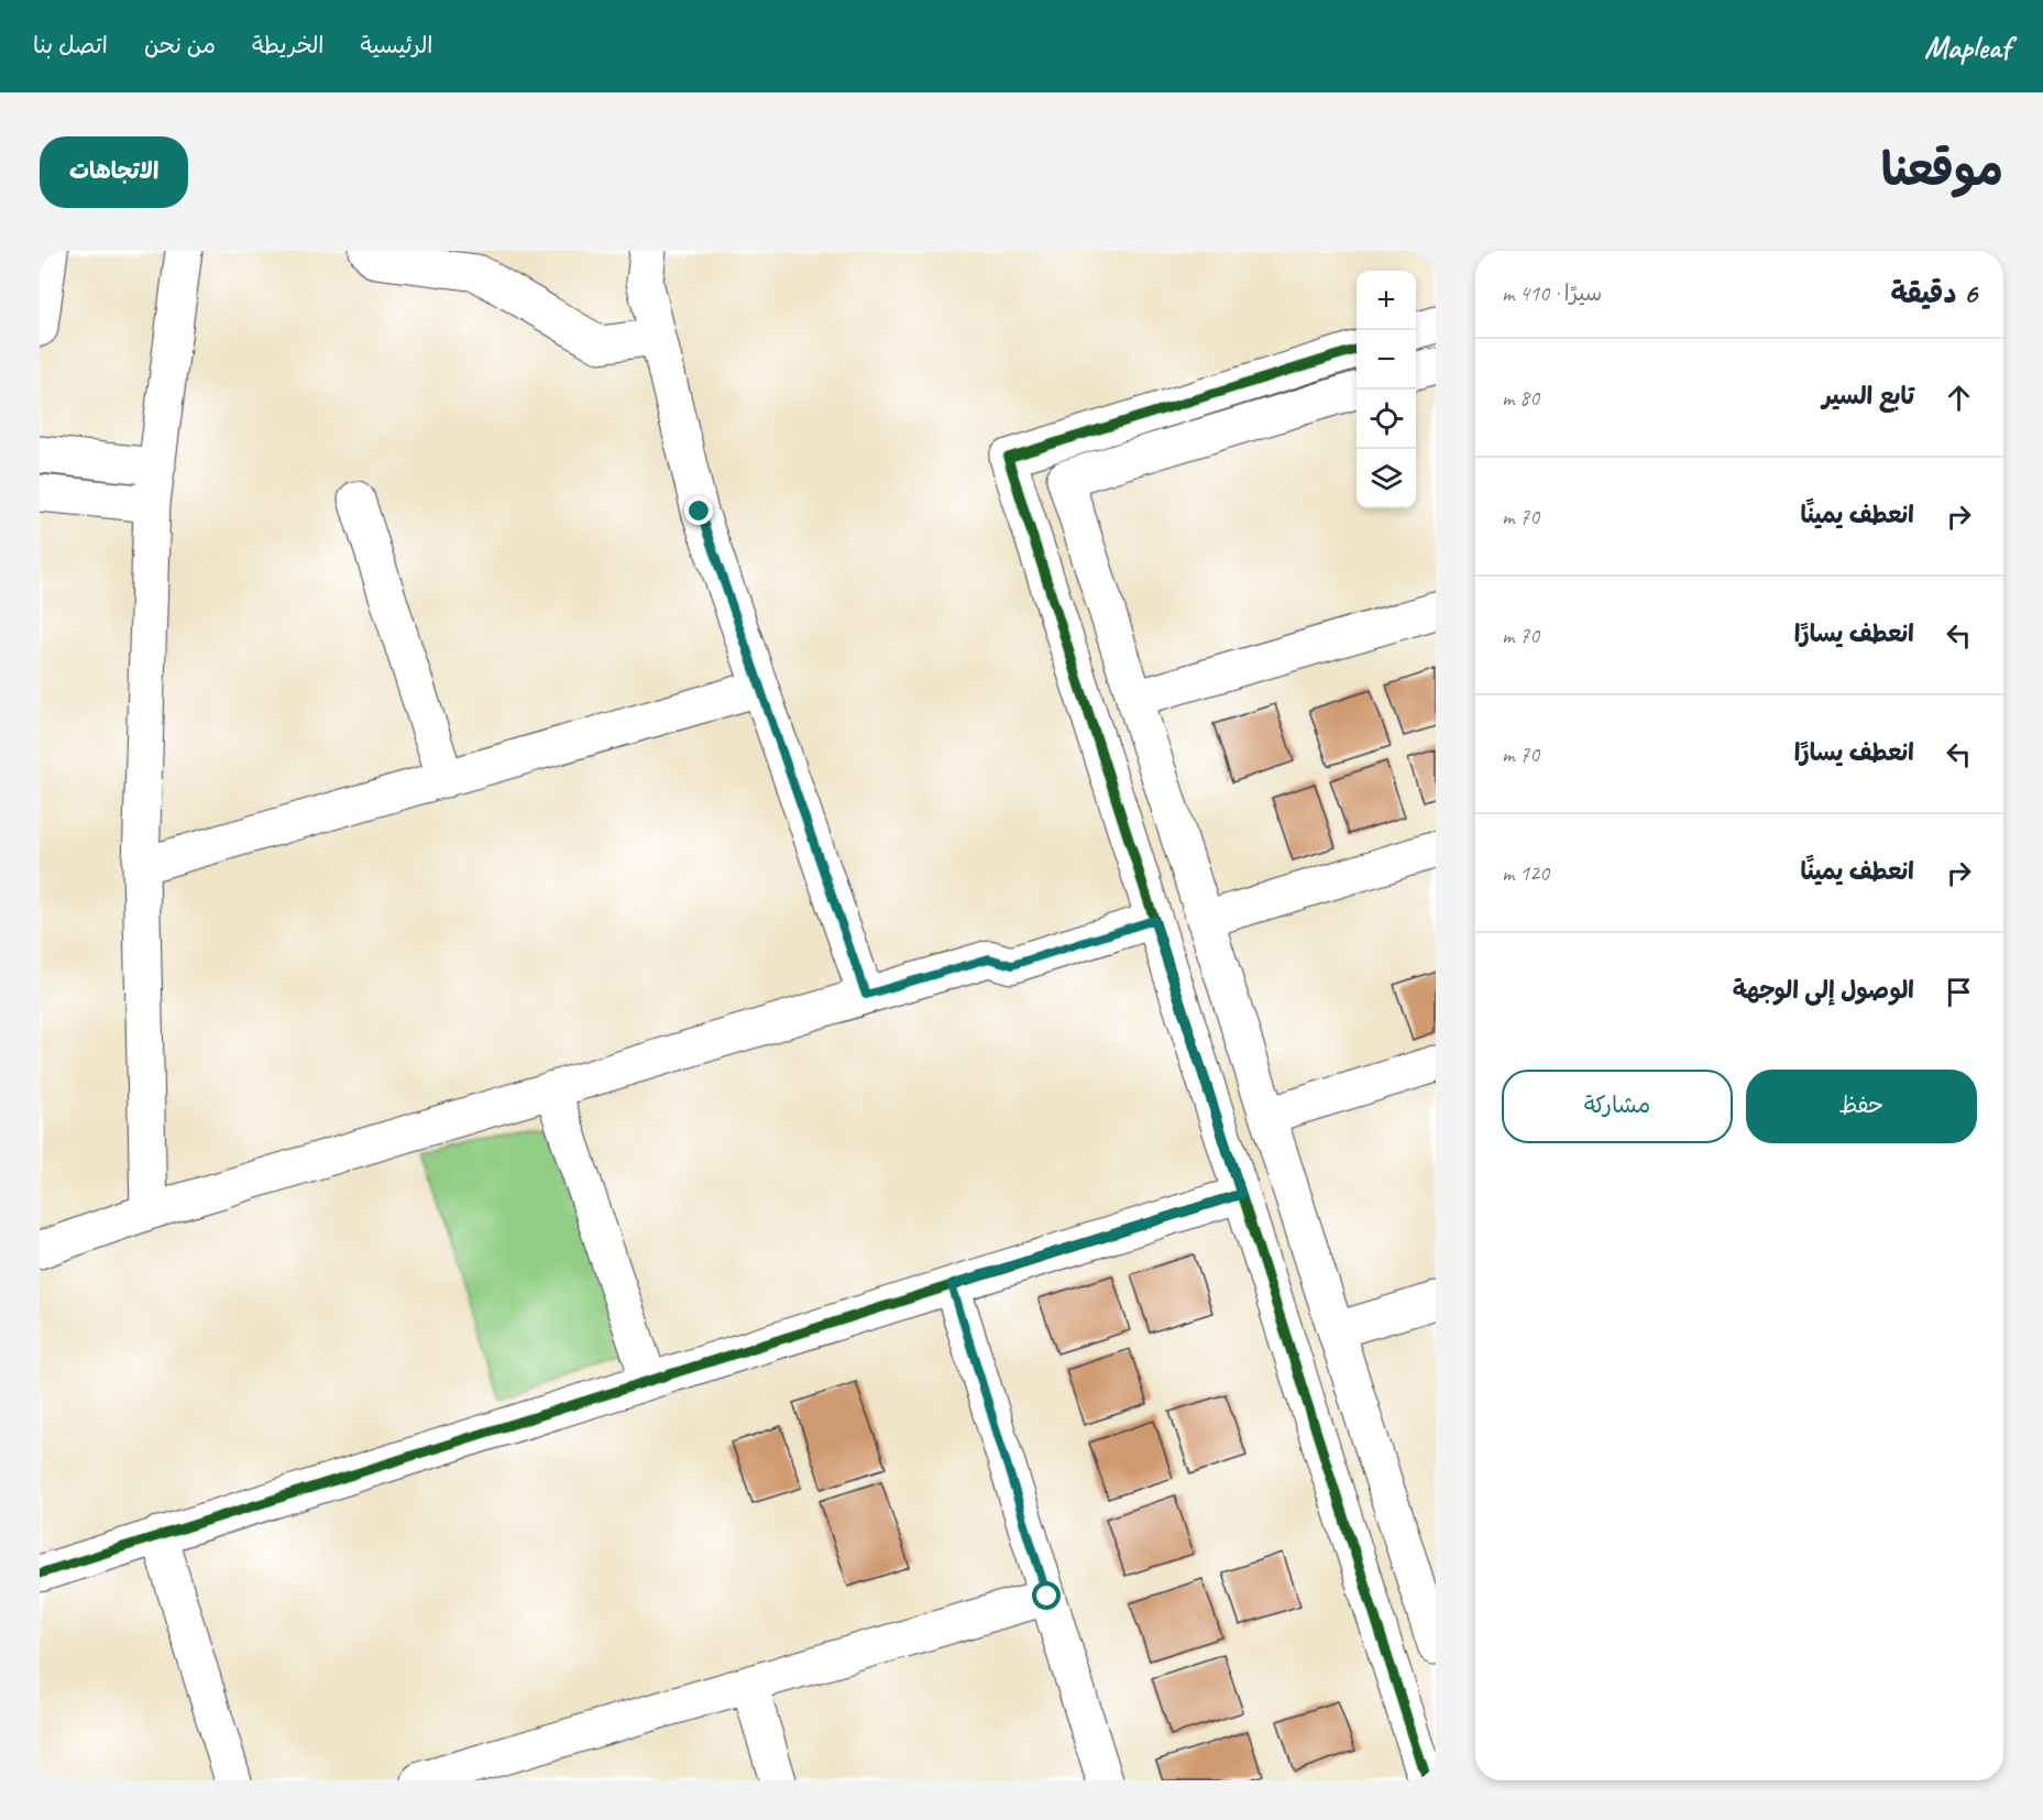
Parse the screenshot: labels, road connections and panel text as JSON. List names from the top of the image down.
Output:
{
  "page": {
    "header": "Mapleaf",
    "nav": [
      "الرئيسية",
      "الخريطة",
      "من نحن",
      "اتصل بنا"
    ],
    "title": "موقعنا",
    "buttons": [
      "الاتجاهات",
      ["حفظ", "مشاركة"]
    ],
    "heading": ["6 دقيقة", "سيرًا · 410 m"],
    "map_buttons": ["+", "−"],
    "list": [
      ["تابع السير", "80 m"],
      ["انعطف يمينًا", "70 m"],
      ["انعطف يسارًا", "70 m"],
      ["انعطف يسارًا", "70 m"],
      ["انعطف يمينًا", "120 m"],
      "الوصول إلى الوجهة"
    ]
  }
}
